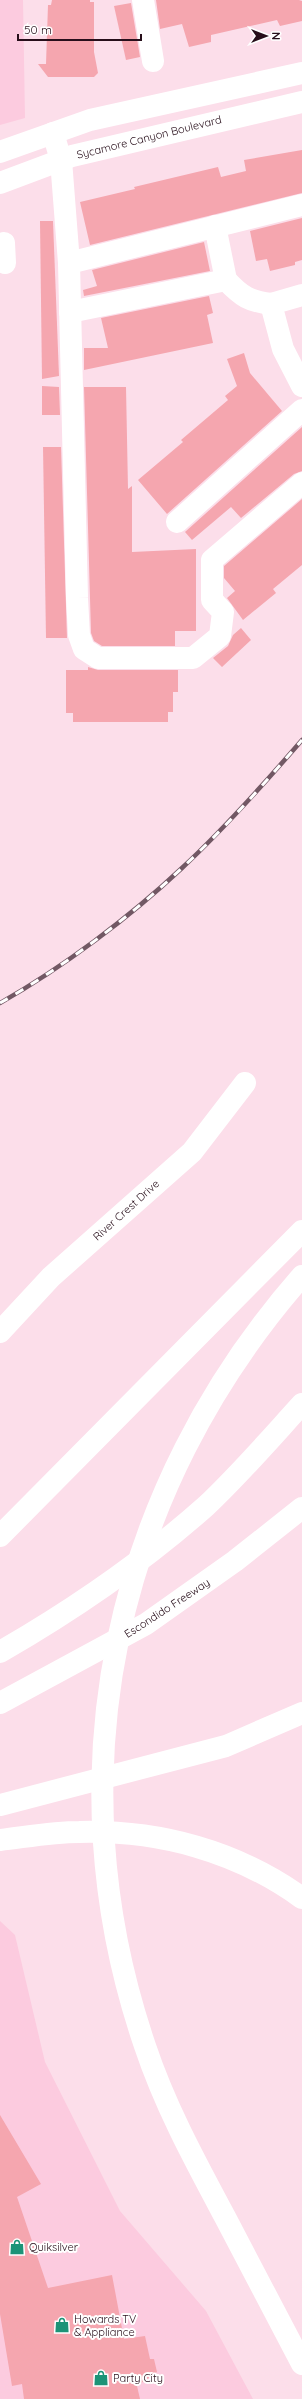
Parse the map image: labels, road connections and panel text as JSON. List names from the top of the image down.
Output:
{
  "streets": {
    "main road": ["Sycamore Canyon Boulevard", "River Crest Drive", "Escondido Freeway"]
  },
  "places": {
    "shop": ["Quiksilver", "Howards TV & Appliance", "Party City"]
  },
  "scale_bar": "50 m",
  "north": "right"
}
